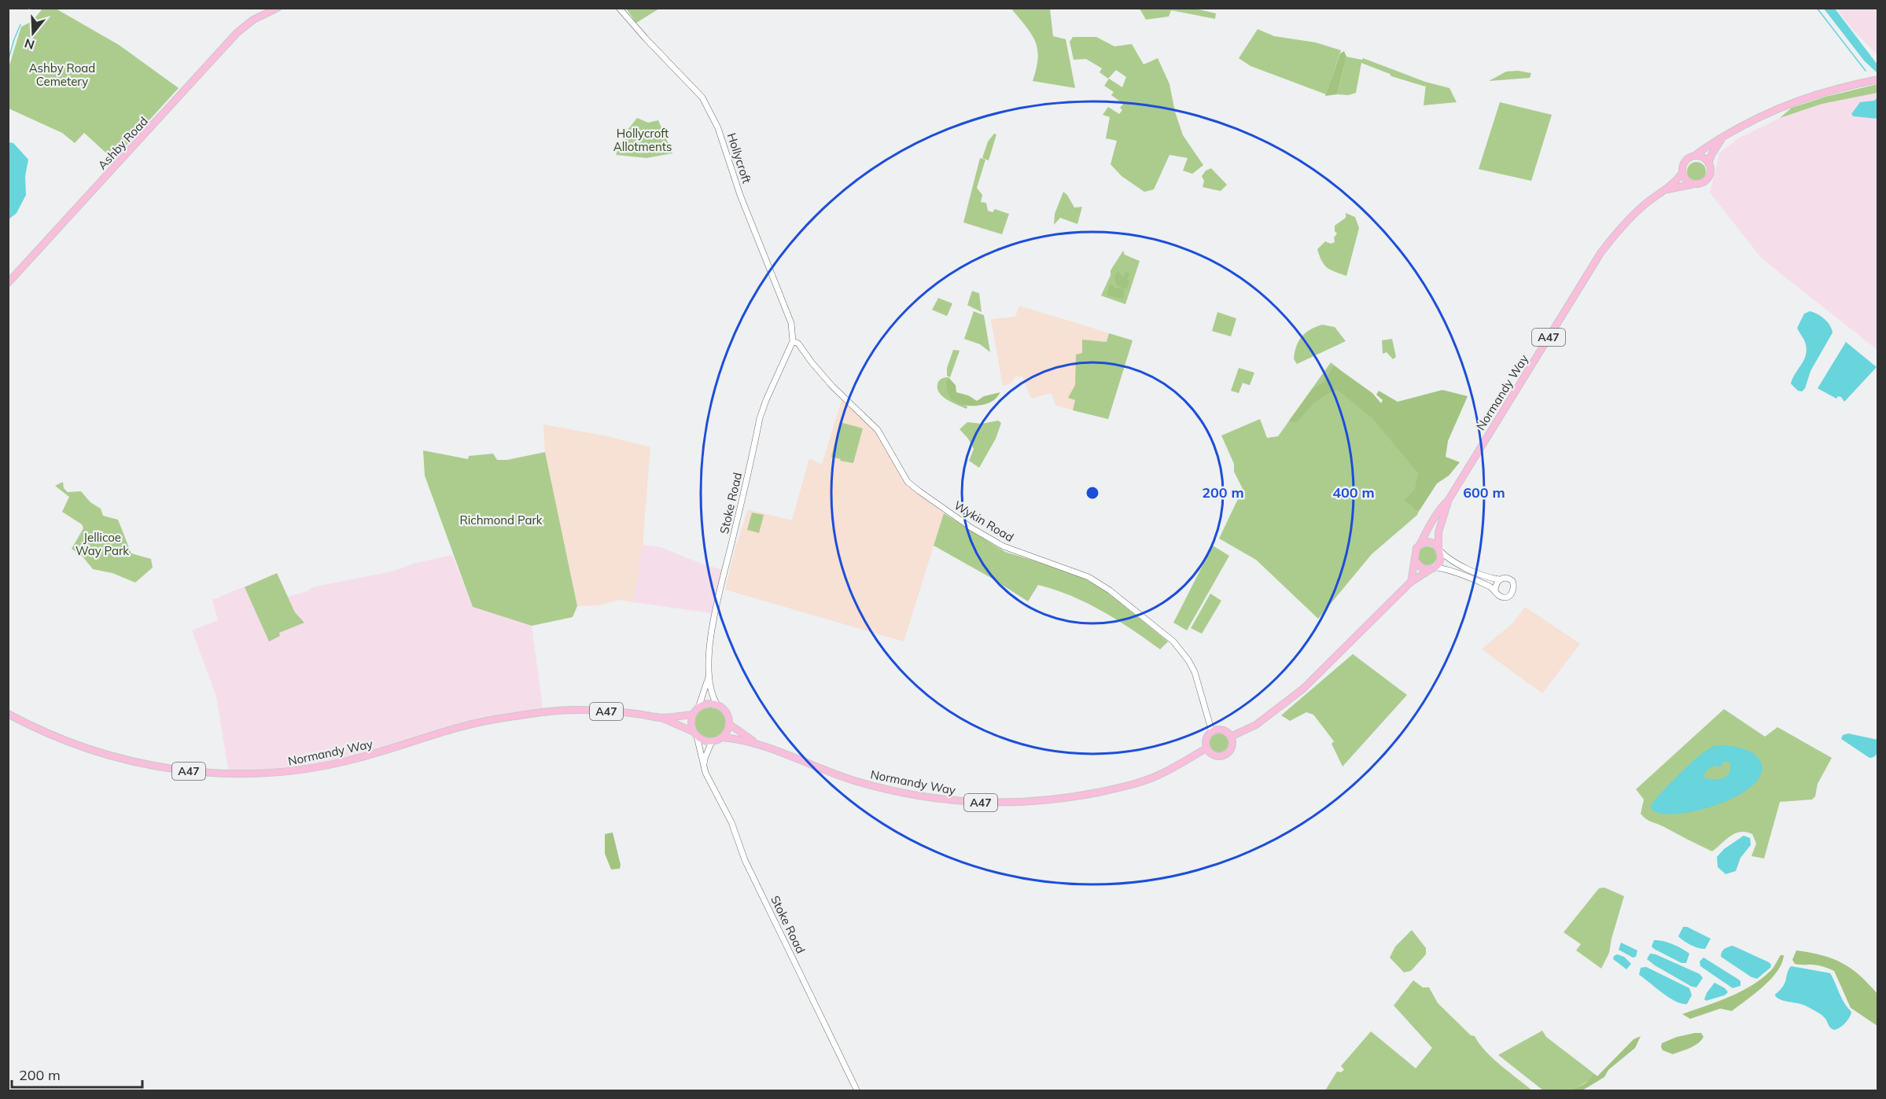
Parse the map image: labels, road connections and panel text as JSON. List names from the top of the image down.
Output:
{
  "streets": {
    "main road": ["Ashby Road", "A47", "Normandy Way"],
    "street": ["Hollycroft", "Stoke Road", "Wykin Road"]
  },
  "crossings": [
    ["Hollycroft", "Stoke Road"],
    ["Hollycroft", "Wykin Road"],
    ["Normandy Way", "Stoke Road"],
    ["Normandy Way", "Wykin Road"],
    ["Stoke Road", "Wykin Road"]
  ],
  "parks": [
    "Ashby Road Cemetery",
    "Hollycroft Allotments",
    "Richmond Park",
    "Jellicoe Way Park"
  ],
  "scale_bar": "200 m",
  "north": "bottom",
  "rings": ["200 m", "400 m", "600 m"]
}
